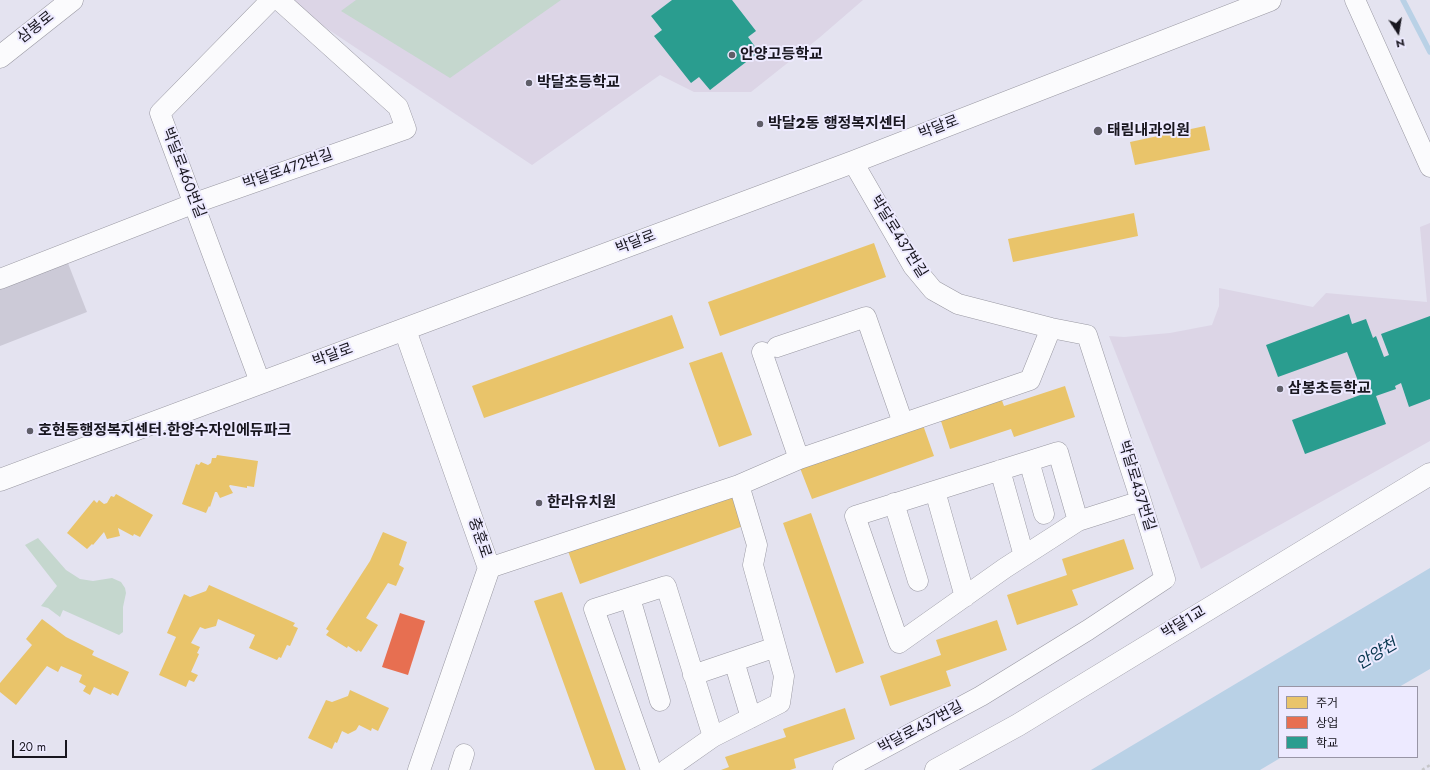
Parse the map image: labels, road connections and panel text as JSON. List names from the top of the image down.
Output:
{
  "streets": {
    "street": [
      "삼봉로",
      "박달로",
      "박달로472번길",
      "박달로460번길",
      "박달로437번길",
      "충훈로",
      "박달1교"
    ]
  },
  "crossings": [
    ["박달로", "박달로460번길"],
    ["박달로", "박달로437번길"],
    ["박달로", "충훈로"],
    ["박달로472번길", "박달로460번길"]
  ],
  "water": ["안양천"],
  "places": [
    "안양고등학교",
    "박달초등학교",
    "박달2동 행정복지센터",
    "태림내과의원",
    "삼봉초등학교",
    "호현동행정복지센터.한양수자인에듀파크",
    "한라유치원"
  ],
  "legend": ["주거", "상업", "학교"],
  "scale_bar": "20 m",
  "north": "bottom"
}
